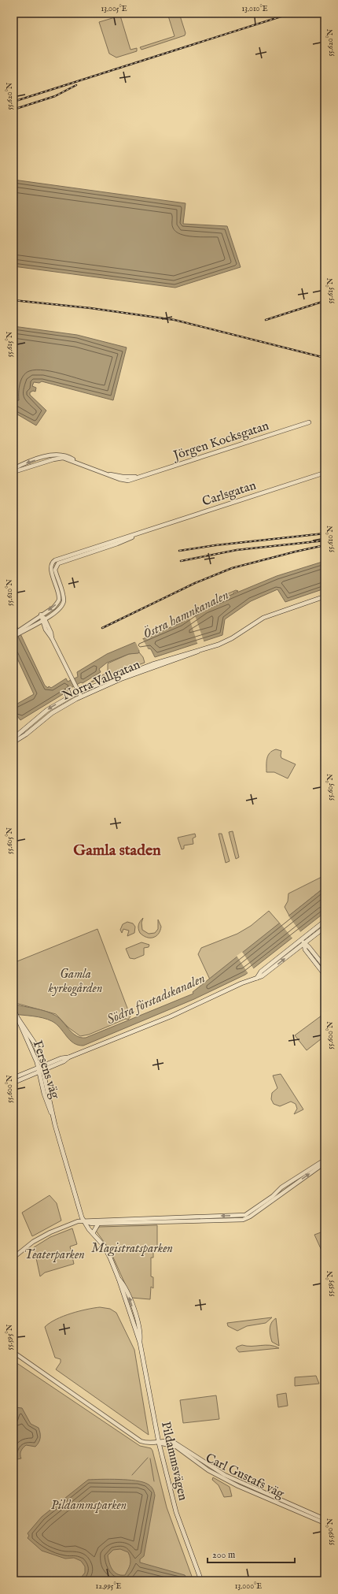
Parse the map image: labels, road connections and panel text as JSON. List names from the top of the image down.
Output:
{
  "streets": {
    "main road": ["Norra Vallgatan", "Fersens väg", "Pildammsvägen"],
    "street": ["Jörgen Kocksgatan", "Carlsgatan", "Carl Gustafs väg"]
  },
  "crossings": [
    ["Fersens väg", "Pildammsvägen"],
    ["Pildammsvägen", "Carl Gustafs väg"]
  ],
  "districts": ["Gamla staden"],
  "water": ["Östra hamnkanalen", "Södra förstadskanalen"],
  "parks": [
    "Gamla kyrkogården",
    "Magistratsparken",
    "Teaterparken",
    "Pildammsparken"
  ],
  "scale_bar": "200 m",
  "coordinates": [
    "13.005°E",
    "13.010°E",
    "55.620°N",
    "55.615°N",
    "55.610°N",
    "55.605°N",
    "55.600°N",
    "55.595°N",
    "55.590°N",
    "12.995°E",
    "13.000°E"
  ]
}
